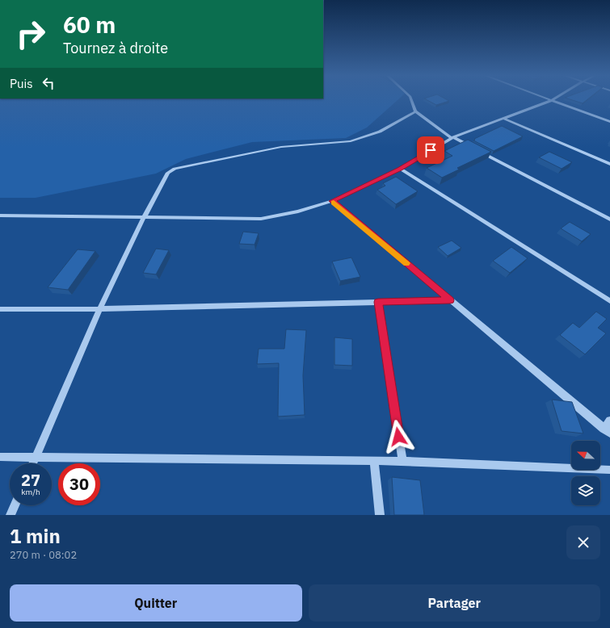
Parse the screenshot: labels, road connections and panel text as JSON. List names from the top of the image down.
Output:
{
  "north": "left",
  "page": {
    "turn": ["60 m", "Tournez à droite"],
    "then": "Puis",
    "speed": "27 km/h",
    "limit": "30",
    "heading": ["1 min", "270 m · 08:02"],
    "buttons": ["Quitter", "Partager"]
  }
}
